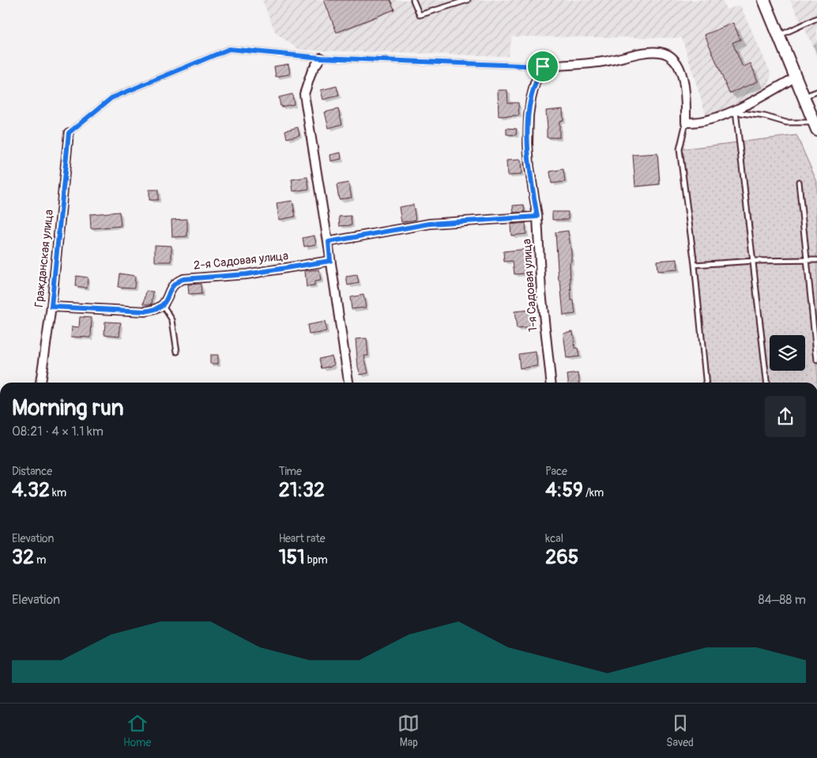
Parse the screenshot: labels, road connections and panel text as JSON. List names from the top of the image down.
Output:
{
  "streets": {
    "street": ["Гражданская улица", "2-я Садовая улица", "1-я Садовая улица"]
  },
  "page": {
    "heading": ["Morning run", "08:21 · 4 × 1.1 km"],
    "stats": [
      ["Distance", "4.32 km"],
      ["Time", "21:32"],
      ["Pace", "4:59 /km"],
      ["Elevation", "32 m"],
      ["Heart rate", "151 bpm"],
      ["kcal", "265"]
    ],
    "chart": ["Elevation", "84–88 m"],
    "tabs": ["Home", "Map", "Saved"]
  }
}
